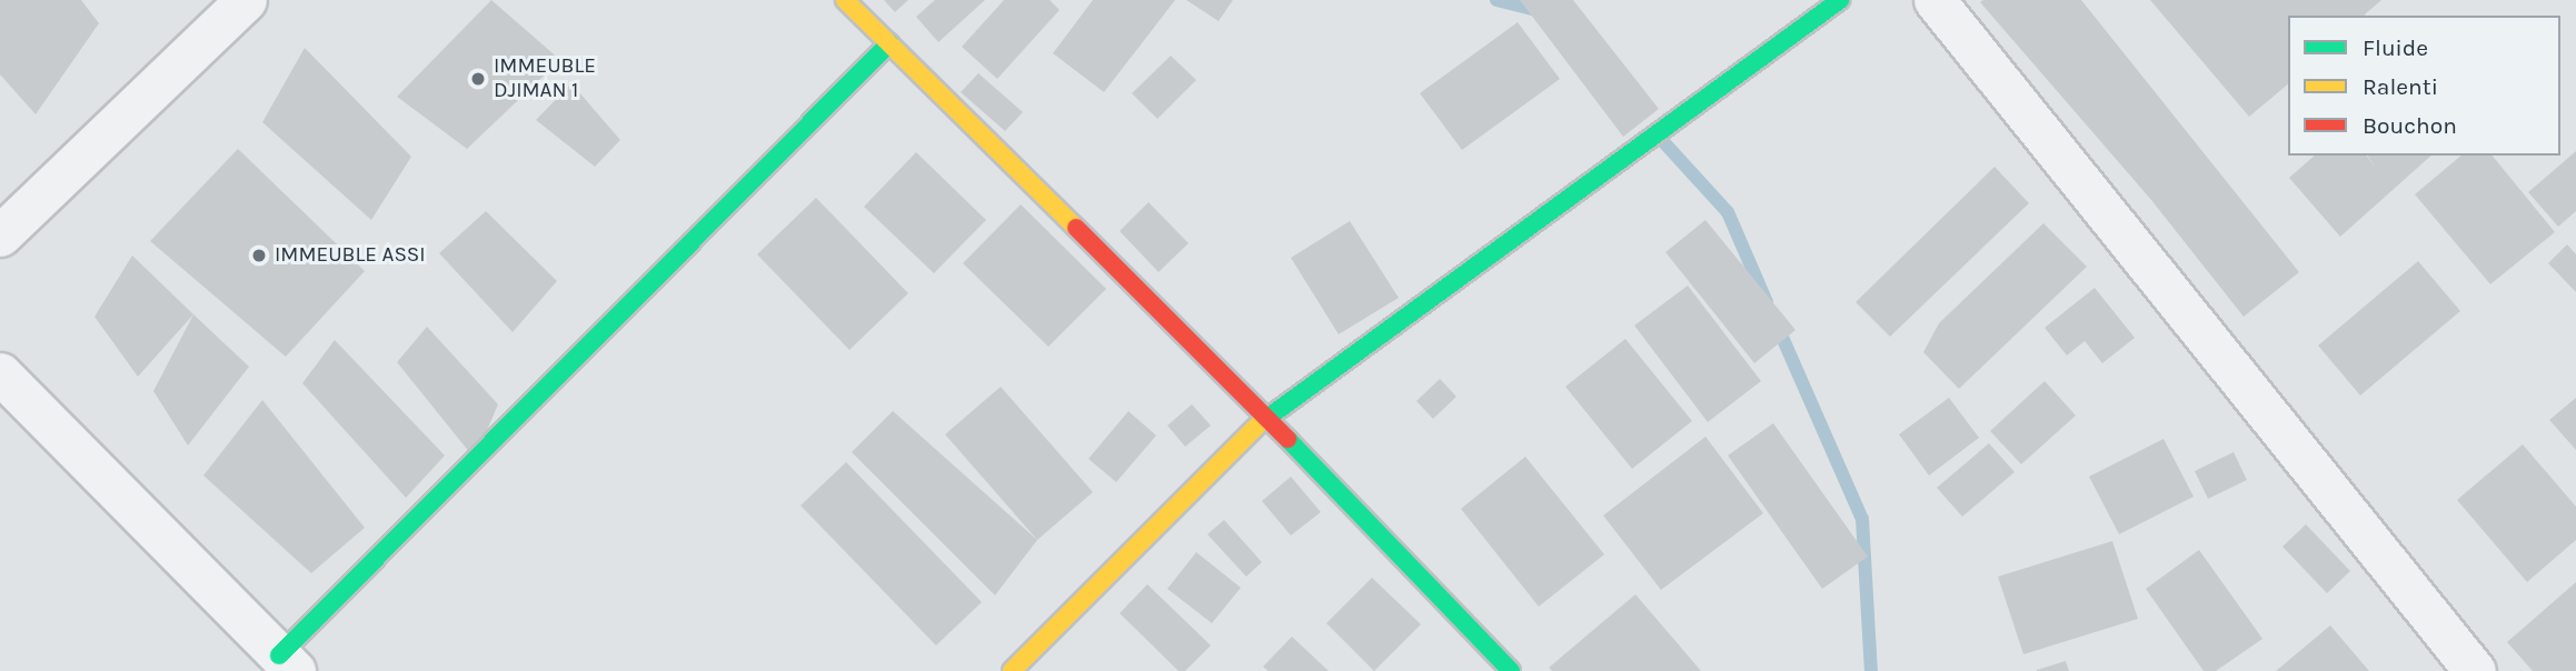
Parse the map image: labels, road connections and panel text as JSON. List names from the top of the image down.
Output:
{
  "places": ["IMMEUBLE DJIMAN 1", "IMMEUBLE ASSI"],
  "legend": ["Fluide", "Ralenti", "Bouchon"]
}
